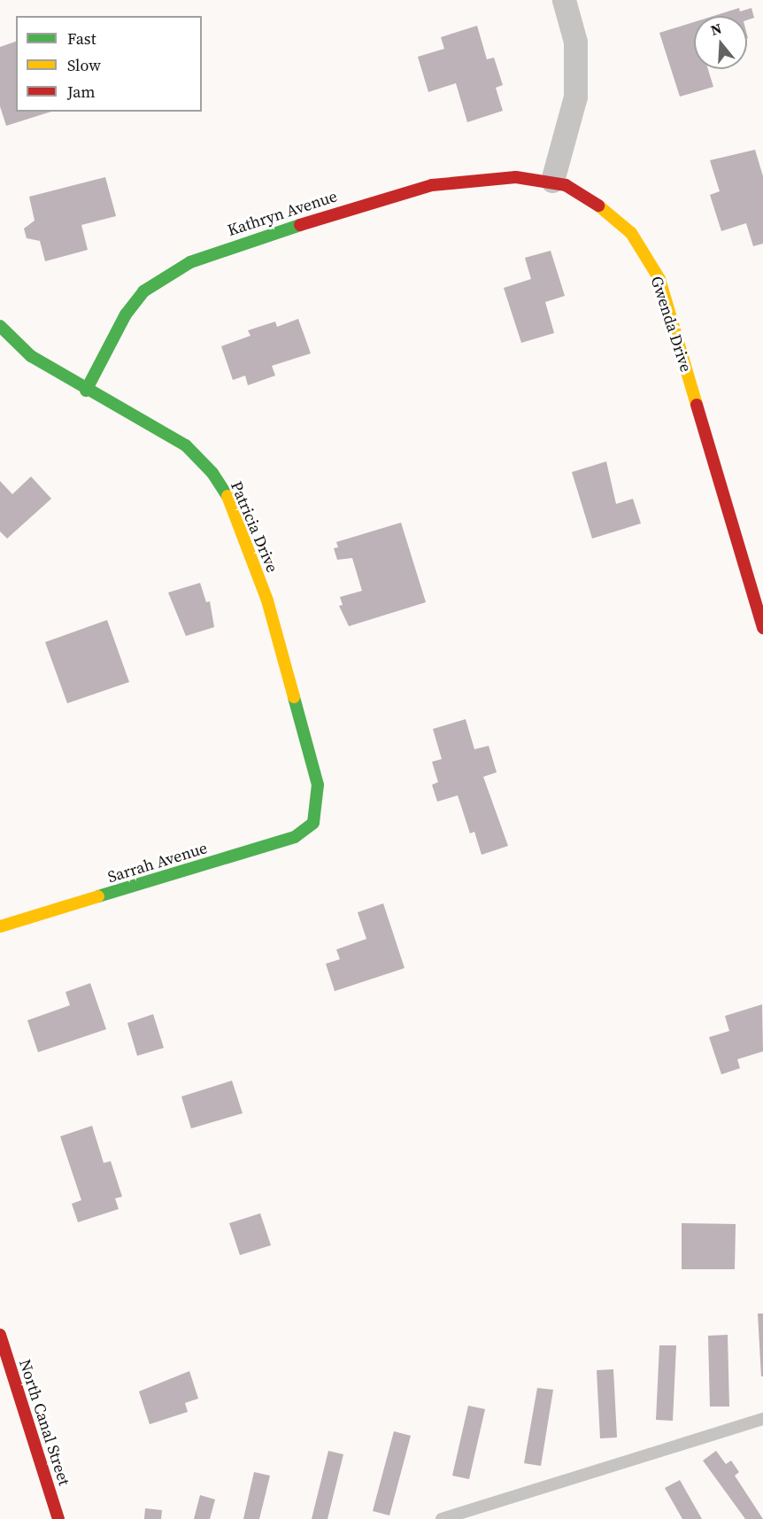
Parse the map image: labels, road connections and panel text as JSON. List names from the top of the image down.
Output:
{
  "streets": {
    "street": [
      "Kathryn Avenue",
      "Gwenda Drive",
      "Patricia Drive",
      "Sarrah Avenue",
      "North Canal Street"
    ]
  },
  "crossings": [
    ["Kathryn Avenue", "Gwenda Drive"],
    ["Kathryn Avenue", "Patricia Drive"],
    ["Patricia Drive", "Sarrah Avenue"]
  ],
  "legend": ["Fast", "Slow", "Jam"],
  "north": "top"
}
